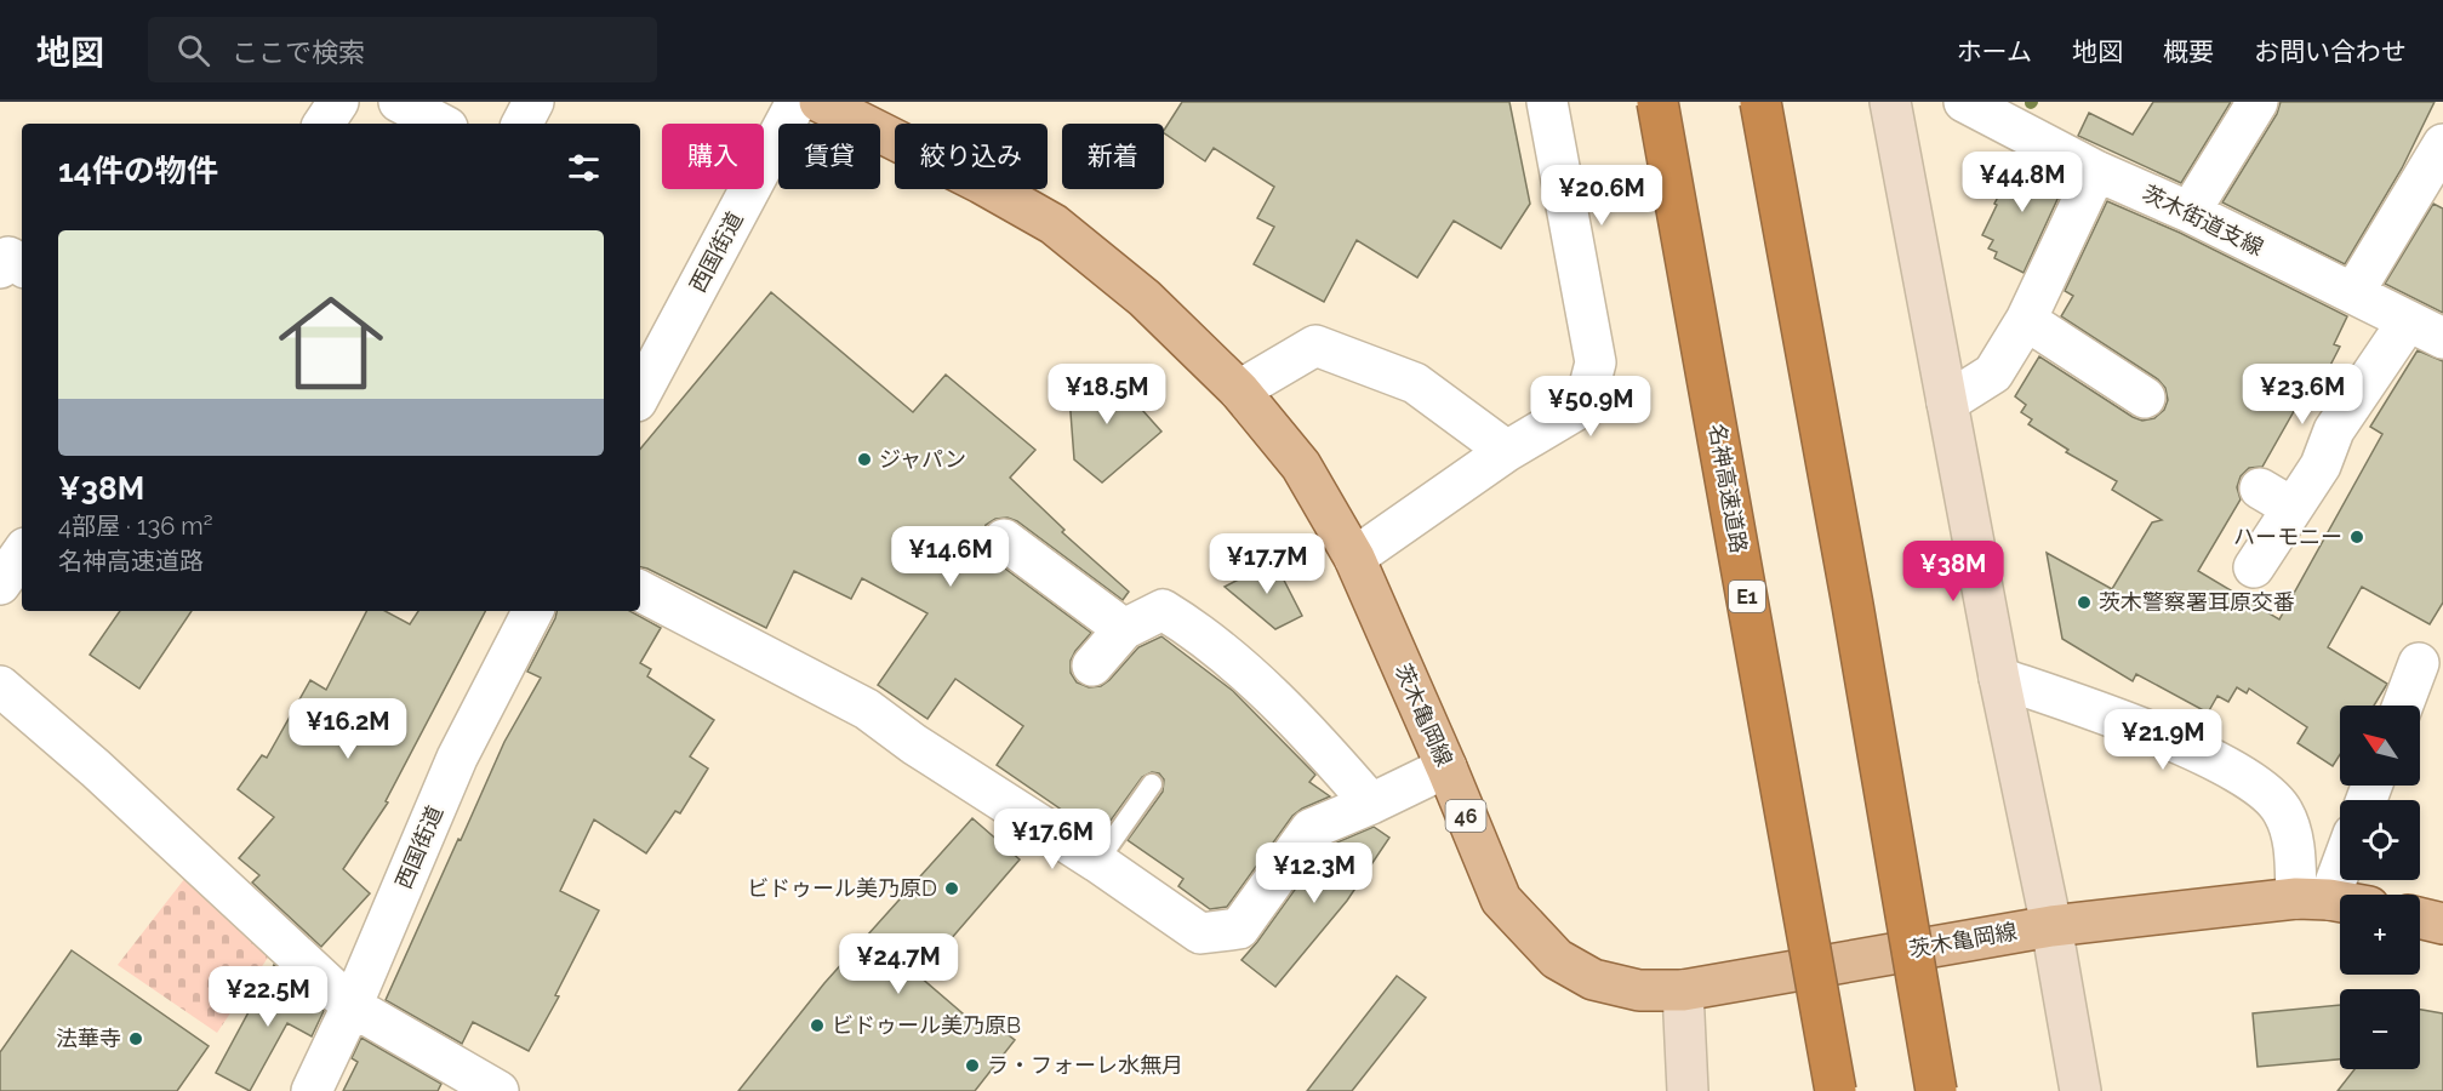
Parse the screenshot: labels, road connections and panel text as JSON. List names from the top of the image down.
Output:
{
  "streets": {
    "highway": ["名神高速道路", "E1"],
    "main road": ["茨木亀岡線", "46"],
    "street": ["茨木街道支線", "西国街道"]
  },
  "places": [
    "ジャパン",
    "ハーモニー",
    "茨木警察署耳原交番",
    "ビドゥール美乃原D",
    "ビドゥール美乃原B",
    "法華寺",
    "ラ・フォーレ水無月"
  ],
  "north": "top left",
  "page": {
    "header": "地図",
    "search": "ここで検索",
    "nav": [
      "ホーム",
      "地図",
      "概要",
      "お問い合わせ"
    ],
    "chip": [
      "購入",
      "賃貸",
      "絞り込み",
      "新着"
    ],
    "heading": "14件の物件",
    "price": [
      "¥44.8M",
      "¥20.6M",
      "¥18.5M",
      "¥23.6M",
      "¥50.9M",
      "¥14.6M",
      "¥17.7M",
      "¥38M",
      "¥16.2M",
      "¥21.9M",
      "¥17.6M",
      "¥12.3M",
      "¥24.7M",
      "¥22.5M"
    ],
    "list": [
      {
        "name": "¥38M",
        "note": "4部屋 · 136 m² · 名神高速道路"
      }
    ],
    "map_buttons": ["+", "−"]
  }
}
